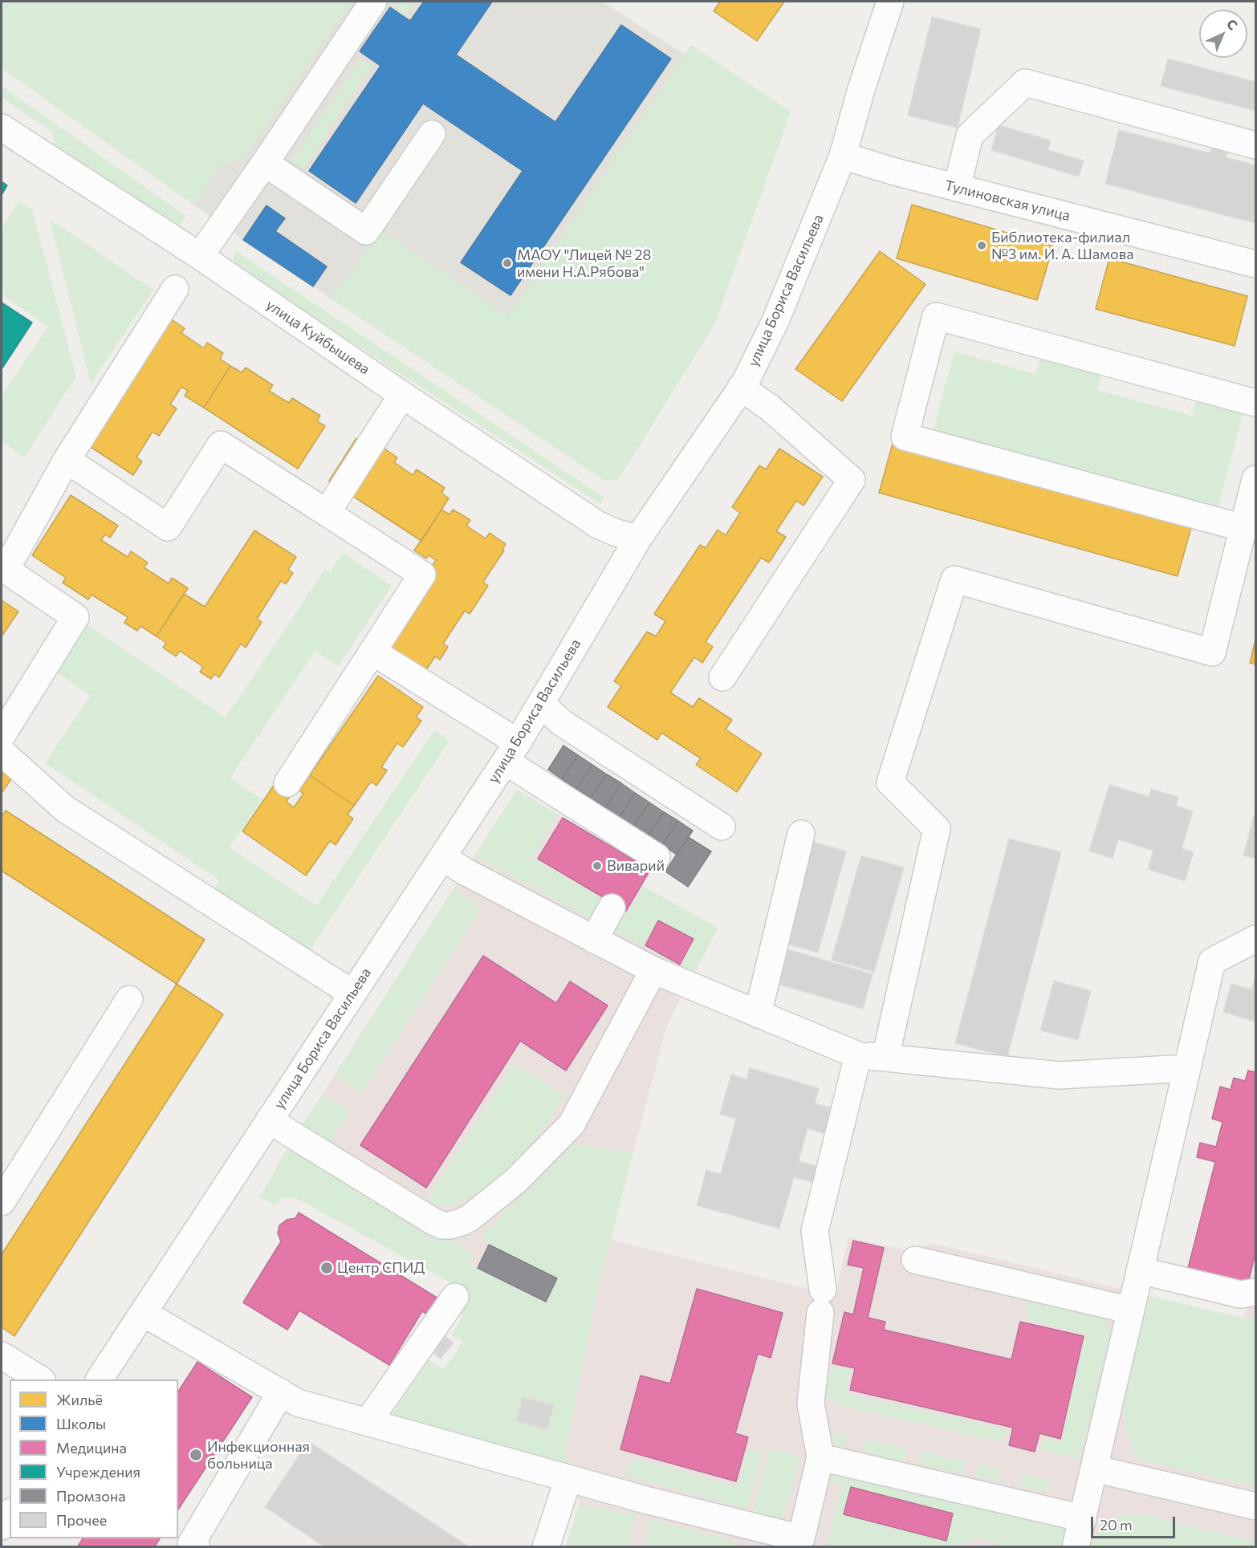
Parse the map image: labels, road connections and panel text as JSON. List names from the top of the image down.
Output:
{
  "streets": {
    "street": ["Тулиновская улица", "улица Бориса Васильева", "улица Куйбышева"]
  },
  "crossings": [
    ["Тулиновская улица", "улица Бориса Васильева"],
    ["улица Бориса Васильева", "улица Куйбышева"]
  ],
  "places": [
    "Библиотека-филиал №3 им. И. А. Шамова",
    "МАОУ \"Лицей № 28 имени Н.А.Рябова\"",
    "Виварий",
    "Центр СПИД",
    "Инфекционная больница"
  ],
  "legend": [
    "Жильё",
    "Школы",
    "Медицина",
    "Учреждения",
    "Промзона",
    "Прочее"
  ],
  "scale_bar": "20 m",
  "north": "top right"
}
